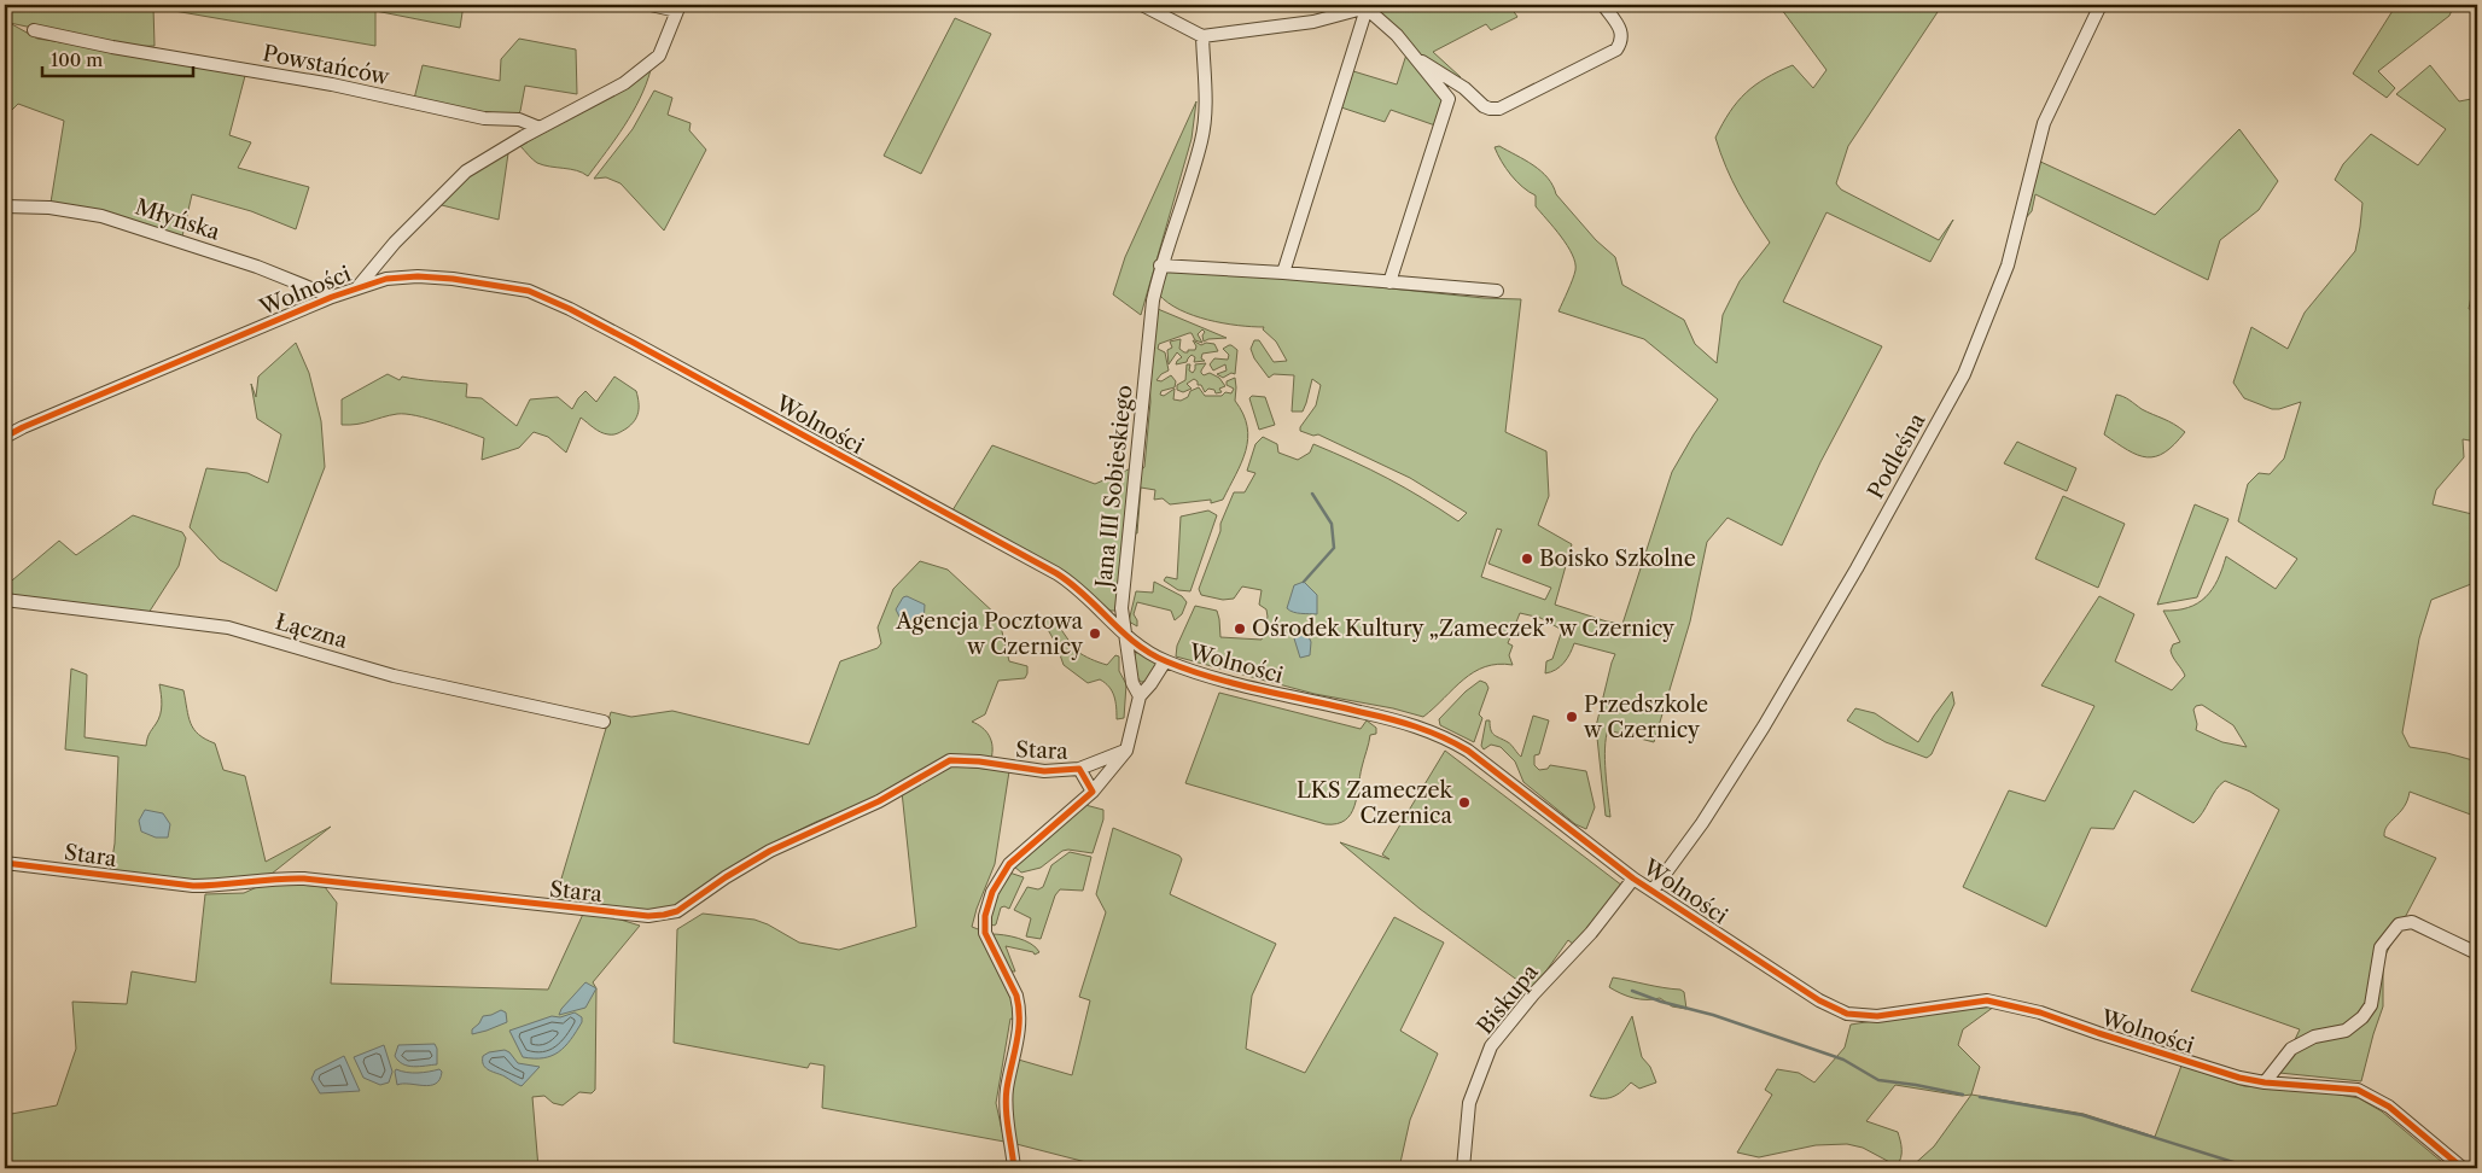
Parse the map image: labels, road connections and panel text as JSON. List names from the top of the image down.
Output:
{
  "streets": {
    "street": [
      "Powstańców",
      "Młyńska",
      "Wolności",
      "Podleśna",
      "Jana III Sobieskiego",
      "Łączna",
      "Stara",
      "Biskupa"
    ]
  },
  "crossings": [
    ["Młyńska", "Wolności"],
    ["Wolności", "Podleśna"],
    ["Wolności", "Jana III Sobieskiego"],
    ["Wolności", "Biskupa"]
  ],
  "places": [
    "Boisko Szkolne",
    "Ośrodek Kultury „Zameczek” w Czernicy",
    "Agencja Pocztowa w Czernicy",
    "Przedszkole w Czernicy",
    "LKS Zameczek Czernica"
  ],
  "scale_bar": "100 m"
}
